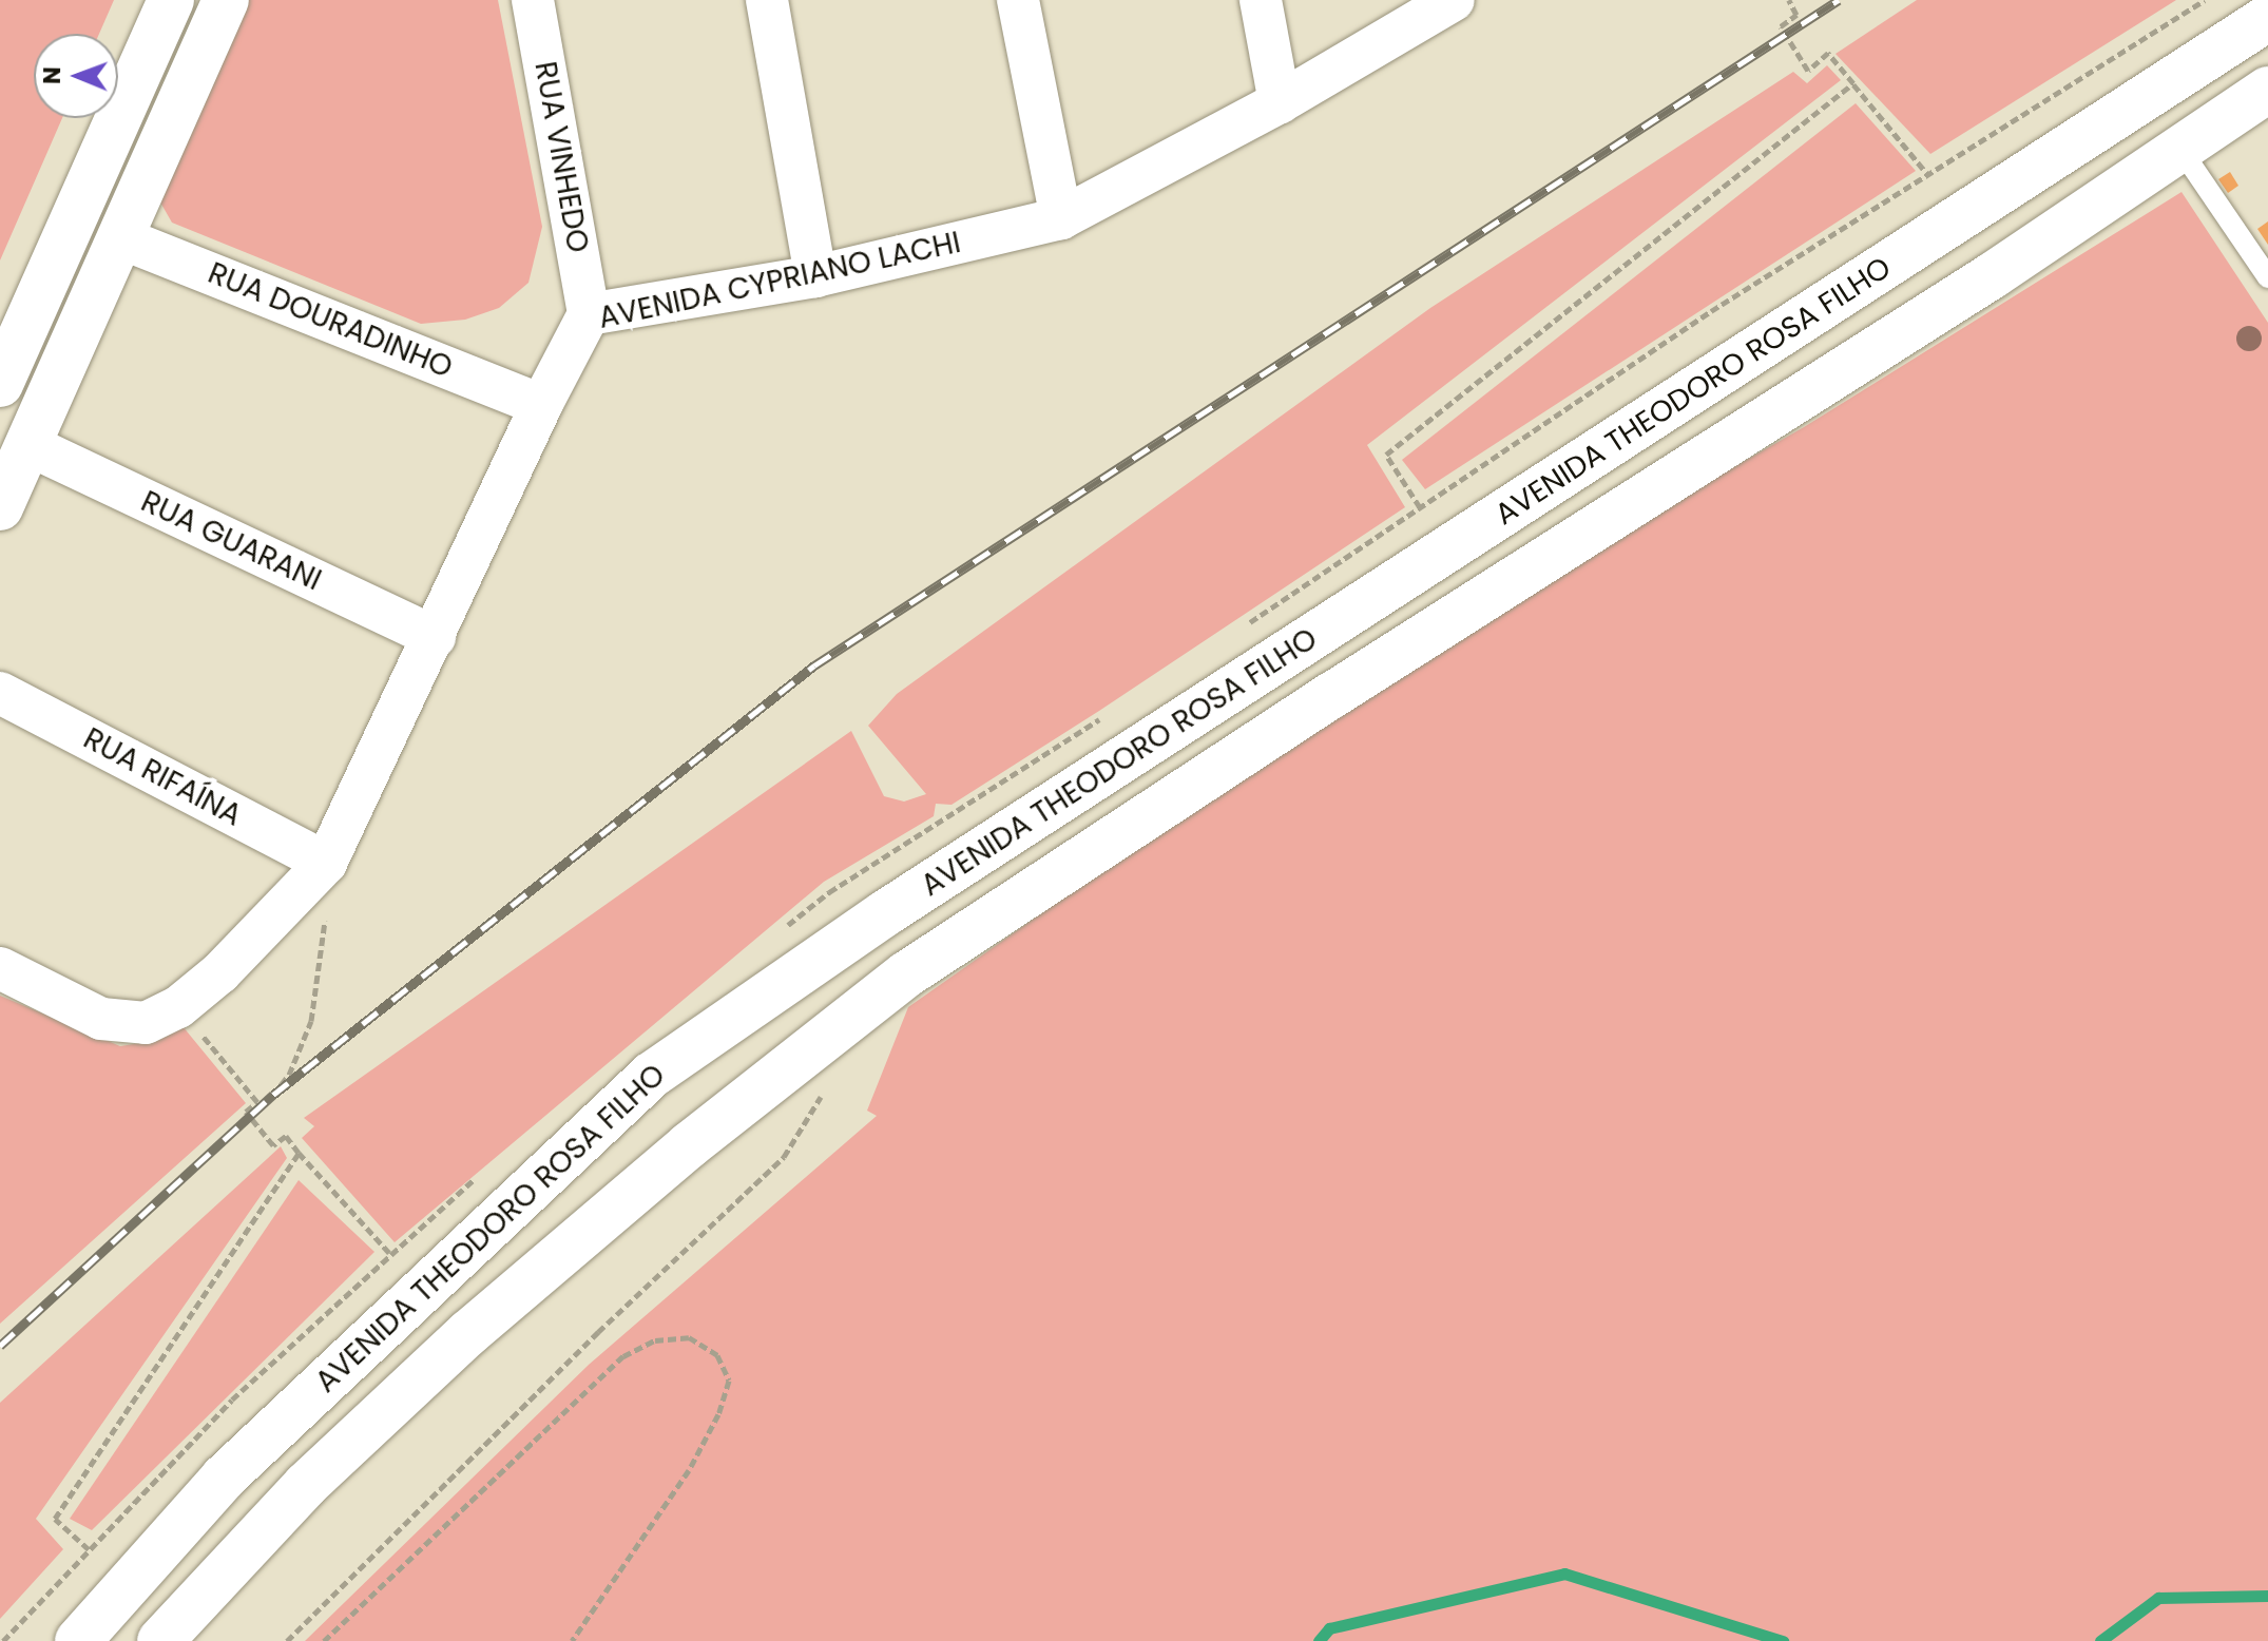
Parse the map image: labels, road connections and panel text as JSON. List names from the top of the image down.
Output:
{
  "streets": {
    "main road": ["AVENIDA THEODORO ROSA FILHO"],
    "street": [
      "RUA VINHEDO",
      "AVENIDA CYPRIANO LACHI",
      "RUA DOURADINHO",
      "RUA GUARANI",
      "RUA RIFAÍNA"
    ]
  },
  "crossings": [
    ["RUA VINHEDO", "AVENIDA CYPRIANO LACHI"],
    ["AVENIDA CYPRIANO LACHI", "RUA DOURADINHO"],
    ["AVENIDA CYPRIANO LACHI", "RUA GUARANI"],
    ["AVENIDA CYPRIANO LACHI", "RUA RIFAÍNA"]
  ],
  "north": "left"
}
